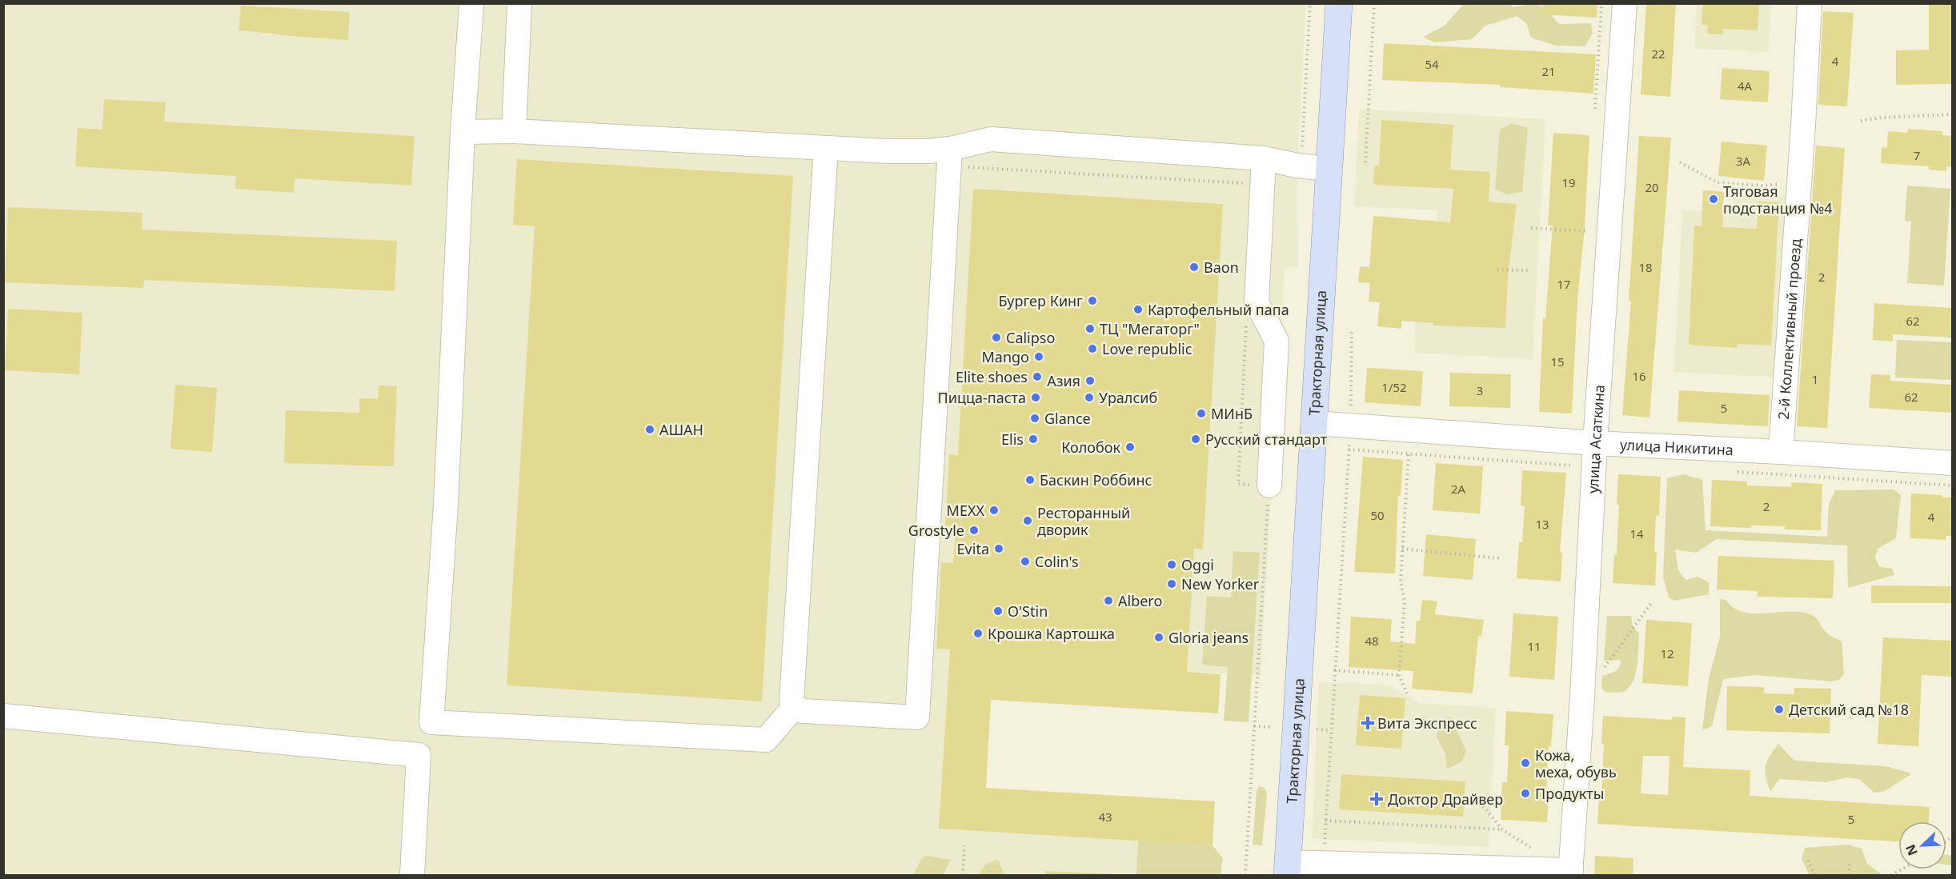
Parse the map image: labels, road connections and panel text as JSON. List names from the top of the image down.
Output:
{
  "streets": {
    "main road": ["Тракторная улица"],
    "street": ["2-й Коллективный проезд", "улица Асаткина", "улица Никитина"]
  },
  "crossings": [
    ["2-й Коллективный проезд", "улица Никитина"],
    ["Тракторная улица", "улица Никитина"],
    ["улица Асаткина", "улица Никитина"]
  ],
  "places": {
    "other": [
      "Тяговая подстанция №4",
      "Baon",
      "Бургер Кинг",
      "Картофельный папа",
      "ТЦ \"Мегаторг\"",
      "Calipso",
      "Love republic",
      "Mango",
      "Elite shoes",
      "Азия",
      "Пицца-паста",
      "Уралсиб",
      "МИнБ",
      "Glance",
      "АШАН",
      "Elis",
      "Русский стандарт",
      "Колобок",
      "Баскин Роббинс",
      "MEXX",
      "Ресторанный дворик",
      "Grostyle",
      "Evita",
      "Colin's",
      "Oggi",
      "New Yorker",
      "Albero",
      "O'Stin",
      "Крошка Картошка",
      "Gloria jeans",
      "Детский сад №18",
      "Кожа, меха, обувь",
      "Продукты"
    ],
    "health": ["Вита Экспресс", "Доктор Драйвер"]
  },
  "house_numbers": [
    "22",
    "4",
    "54",
    "21",
    "4А",
    "7",
    "3А",
    "19",
    "20",
    "18",
    "2",
    "17",
    "62",
    "15",
    "16",
    "1",
    "1/52",
    "3",
    "62",
    "5",
    "2А",
    "2",
    "50",
    "4",
    "13",
    "14",
    "48",
    "11",
    "12",
    "43",
    "5"
  ],
  "north": "bottom left"
}
